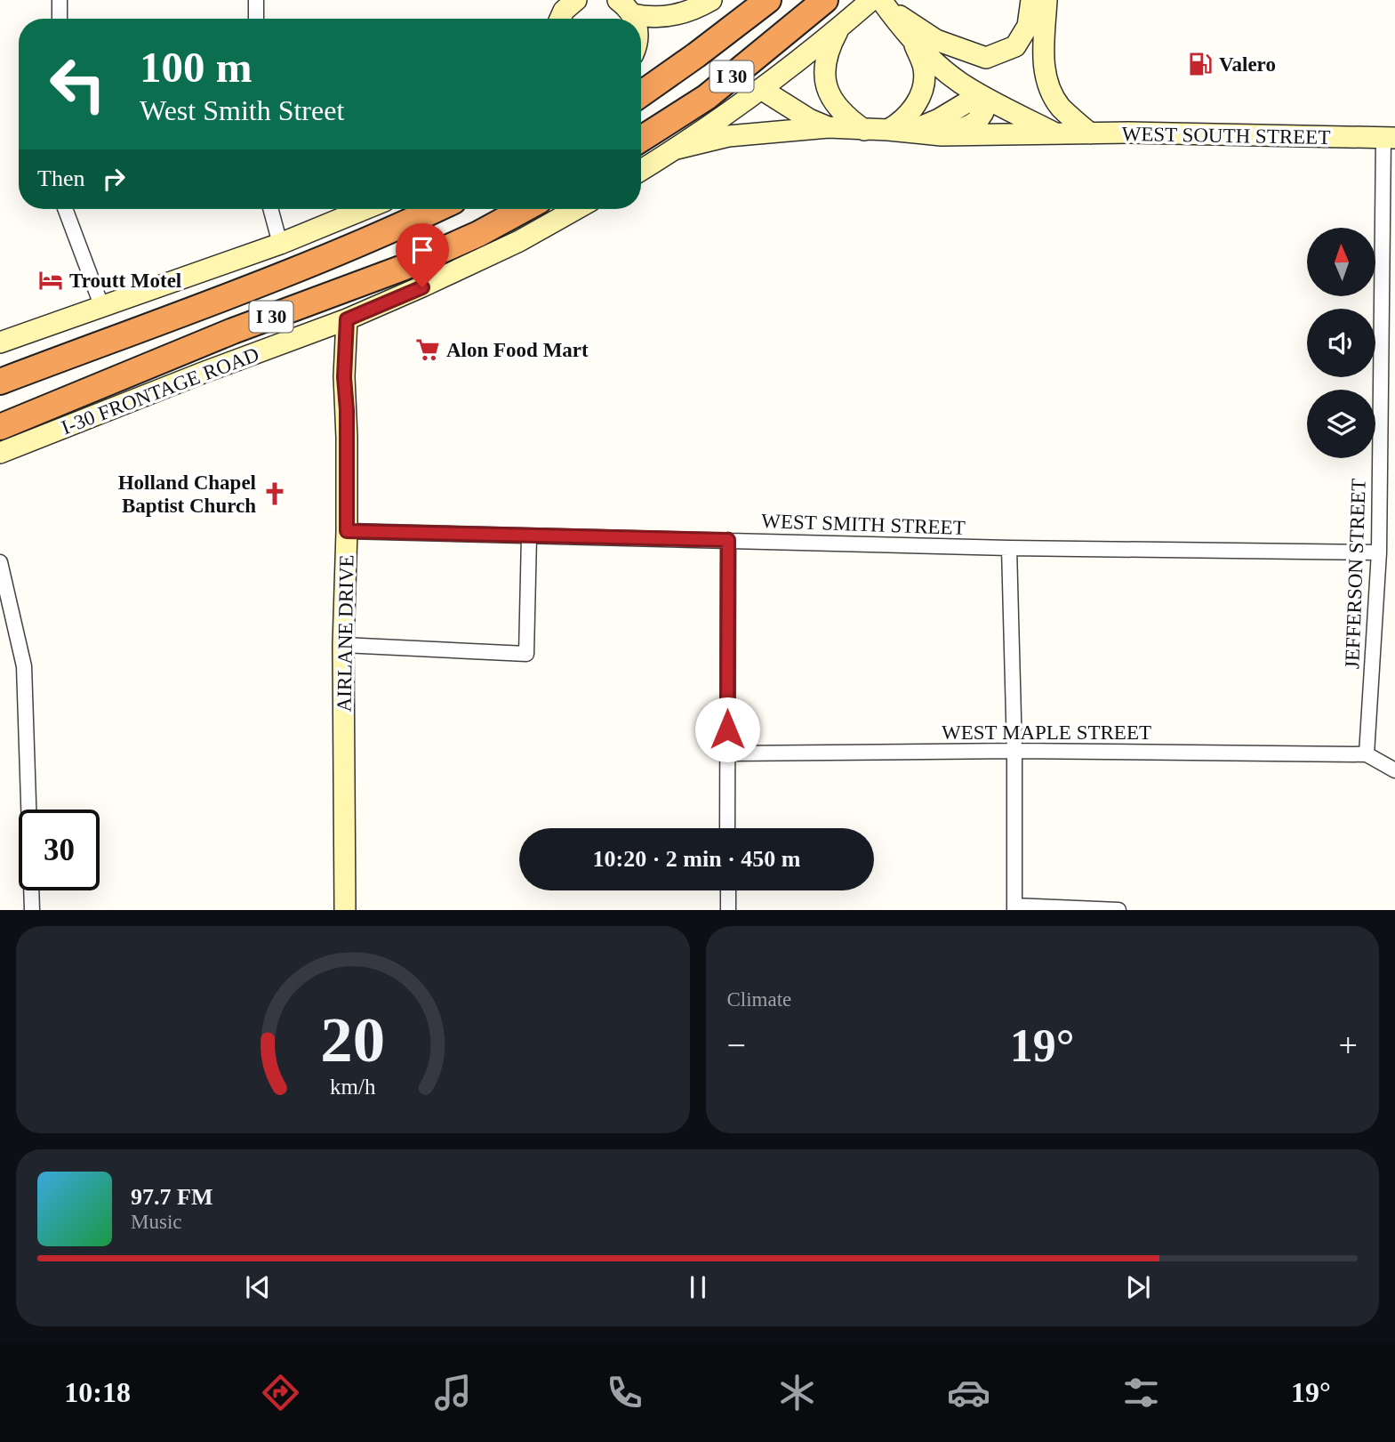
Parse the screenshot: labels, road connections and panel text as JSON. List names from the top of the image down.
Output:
{
  "streets": {
    "highway": ["I 30"],
    "main road": ["WEST SOUTH STREET", "I-30 FRONTAGE ROAD", "AIRLANE DRIVE"],
    "street": ["WEST SMITH STREET", "JEFFERSON STREET", "WEST MAPLE STREET"]
  },
  "crossings": [
    ["WEST SOUTH STREET", "JEFFERSON STREET"],
    ["I-30 FRONTAGE ROAD", "AIRLANE DRIVE"],
    ["WEST SMITH STREET", "JEFFERSON STREET"],
    ["WEST SMITH STREET", "AIRLANE DRIVE"],
    ["JEFFERSON STREET", "WEST MAPLE STREET"]
  ],
  "places": {
    "fuel station": ["Valero"],
    "hotel": ["Troutt Motel"],
    "supermarket": ["Alon Food Mart"],
    "church": ["Holland Chapel Baptist Church"]
  },
  "north": "top",
  "page": {
    "turn": ["100 m", "West Smith Street"],
    "then": "Then",
    "limit": "30",
    "trip": "10:20 · 2 min · 450 m",
    "tile": "Climate",
    "heat": ["−", "19°", "+"],
    "song": ["97.7 FM", "Music"],
    "tabs": ["10:18", "19°"],
    "gauge": ["20", "km/h"]
  }
}
